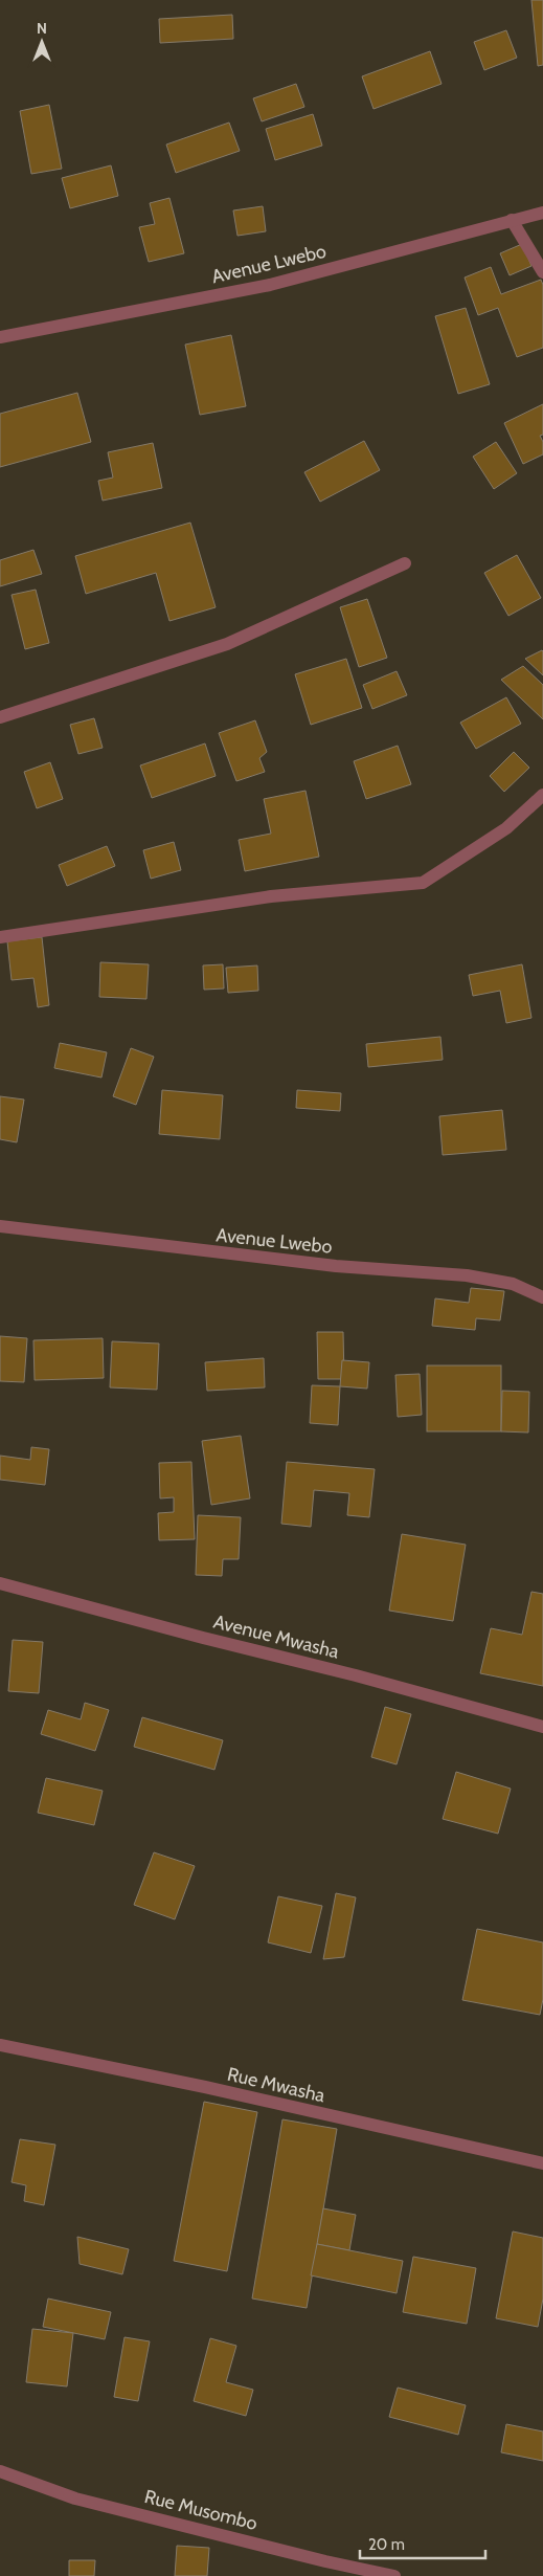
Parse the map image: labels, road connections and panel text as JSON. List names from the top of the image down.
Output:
{
  "streets": {
    "street": [
      "Avenue Lwebo",
      "Avenue Mwasha",
      "Rue Mwasha",
      "Rue Musombo"
    ]
  },
  "scale_bar": "20 m",
  "north": "top"
}
